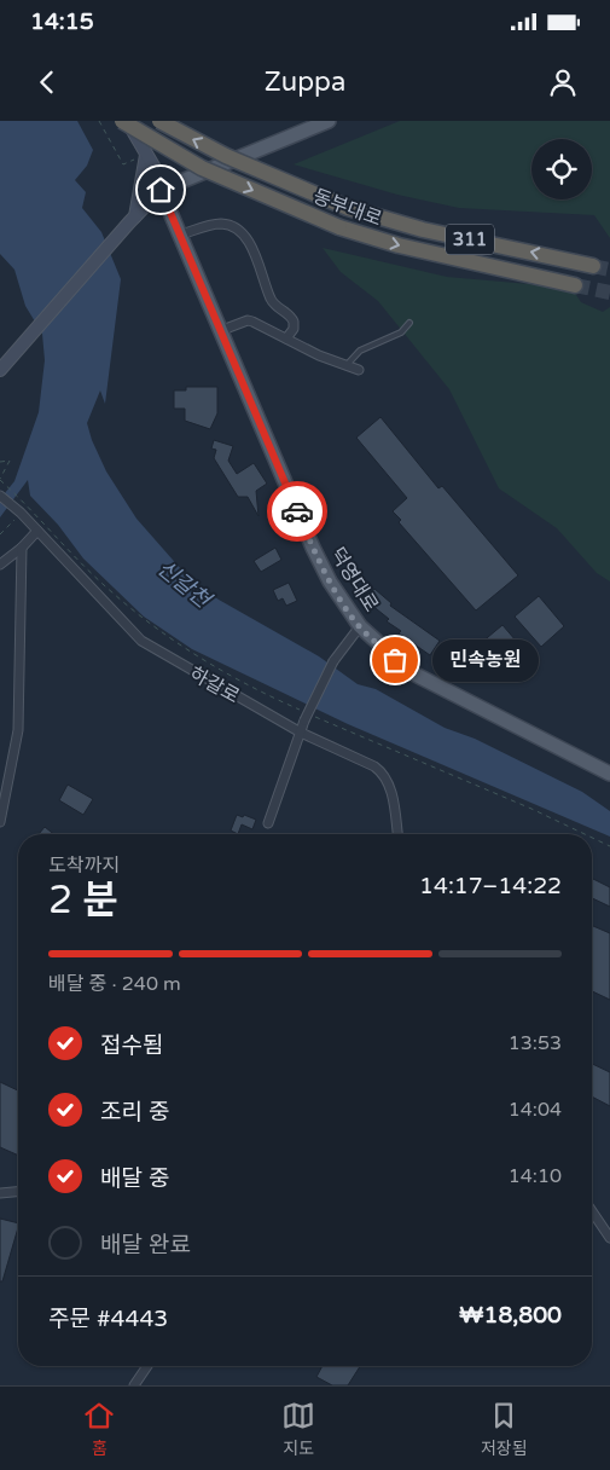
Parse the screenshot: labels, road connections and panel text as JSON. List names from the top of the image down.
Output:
{
  "streets": {
    "highway": ["동부대로", "311"],
    "main road": ["덕영대로"],
    "street": ["하갈로"]
  },
  "crossings": [
    ["동부대로", "덕영대로"]
  ],
  "water": ["신갈천"],
  "places": ["민속농원"],
  "page": {
    "status": "14:15",
    "header": "Zuppa",
    "bubble": "민속농원",
    "heading": ["2 분", "도착까지", "14:17–14:22"],
    "panel": ["주문 #4443", "₩18,800"],
    "bar": "배달 중 · 240 m",
    "list": [
      ["접수됨", "13:53"],
      ["조리 중", "14:04"],
      ["배달 중", "14:10"],
      "배달 완료"
    ],
    "tabs": ["홈", "지도", "저장됨"]
  }
}
